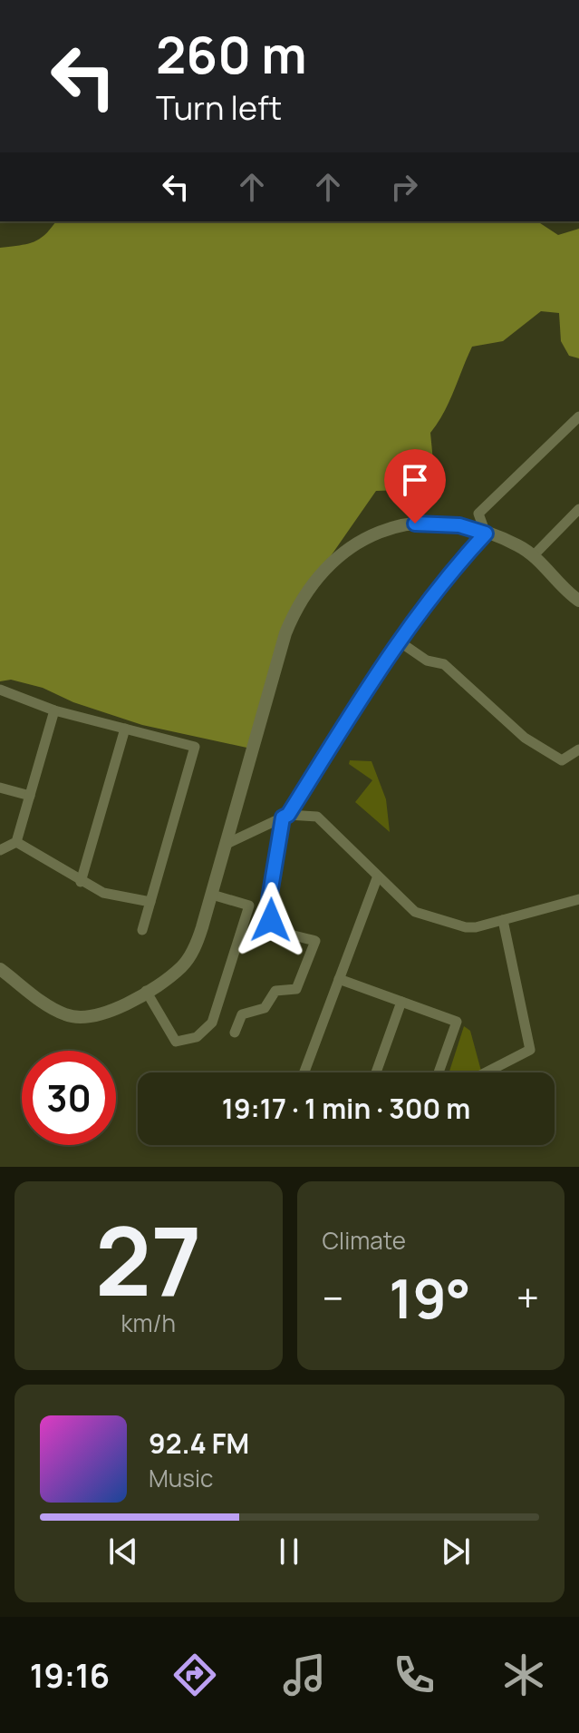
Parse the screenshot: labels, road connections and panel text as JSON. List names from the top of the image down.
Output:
{
  "page": {
    "turn": ["260 m", "Turn left"],
    "limit": "30",
    "trip": "19:17 · 1 min · 300 m",
    "tile": [
      ["27", "km/h"],
      "Climate"
    ],
    "heat": ["−", "19°", "+"],
    "song": ["92.4 FM", "Music"],
    "tabs": "19:16"
  }
}
